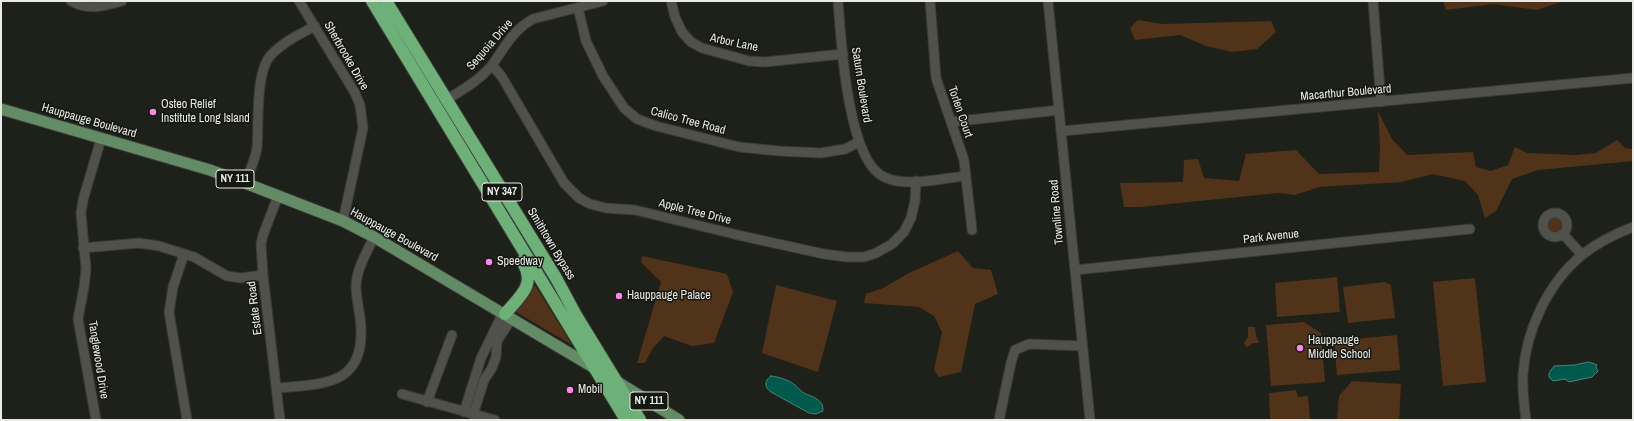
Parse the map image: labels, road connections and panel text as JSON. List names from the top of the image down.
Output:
{
  "streets": {
    "highway": ["NY 347", "Smithtown Bypass"],
    "main road": ["Hauppauge Boulevard", "NY 111"],
    "street": [
      "Arbor Lane",
      "Sequoia Drive",
      "Sherbrooke Drive",
      "Saturn Boulevard",
      "Macarthur Boulevard",
      "Torlen Court",
      "Calico Tree Road",
      "Apple Tree Drive",
      "Townline Road",
      "Park Avenue",
      "Estate Road",
      "Tanglewood Drive"
    ]
  },
  "crossings": [
    ["Arbor Lane", "Saturn Boulevard"],
    ["Sequoia Drive", "Calico Tree Road"],
    ["Sequoia Drive", "Apple Tree Drive"],
    ["Sequoia Drive", "Smithtown Bypass"],
    ["Sherbrooke Drive", "Hauppauge Boulevard"],
    ["Saturn Boulevard", "Torlen Court"],
    ["Saturn Boulevard", "Calico Tree Road"],
    ["Saturn Boulevard", "Apple Tree Drive"],
    ["Macarthur Boulevard", "Townline Road"],
    ["Hauppauge Boulevard", "NY 347"],
    ["Hauppauge Boulevard", "Smithtown Bypass"],
    ["Hauppauge Boulevard", "Estate Road"],
    ["Hauppauge Boulevard", "Tanglewood Drive"],
    ["Townline Road", "Park Avenue"]
  ],
  "places": [
    "Osteo Relief Institute Long Island",
    "Speedway",
    "Hauppauge Palace",
    "Hauppauge Middle School",
    "Mobil"
  ]
}
